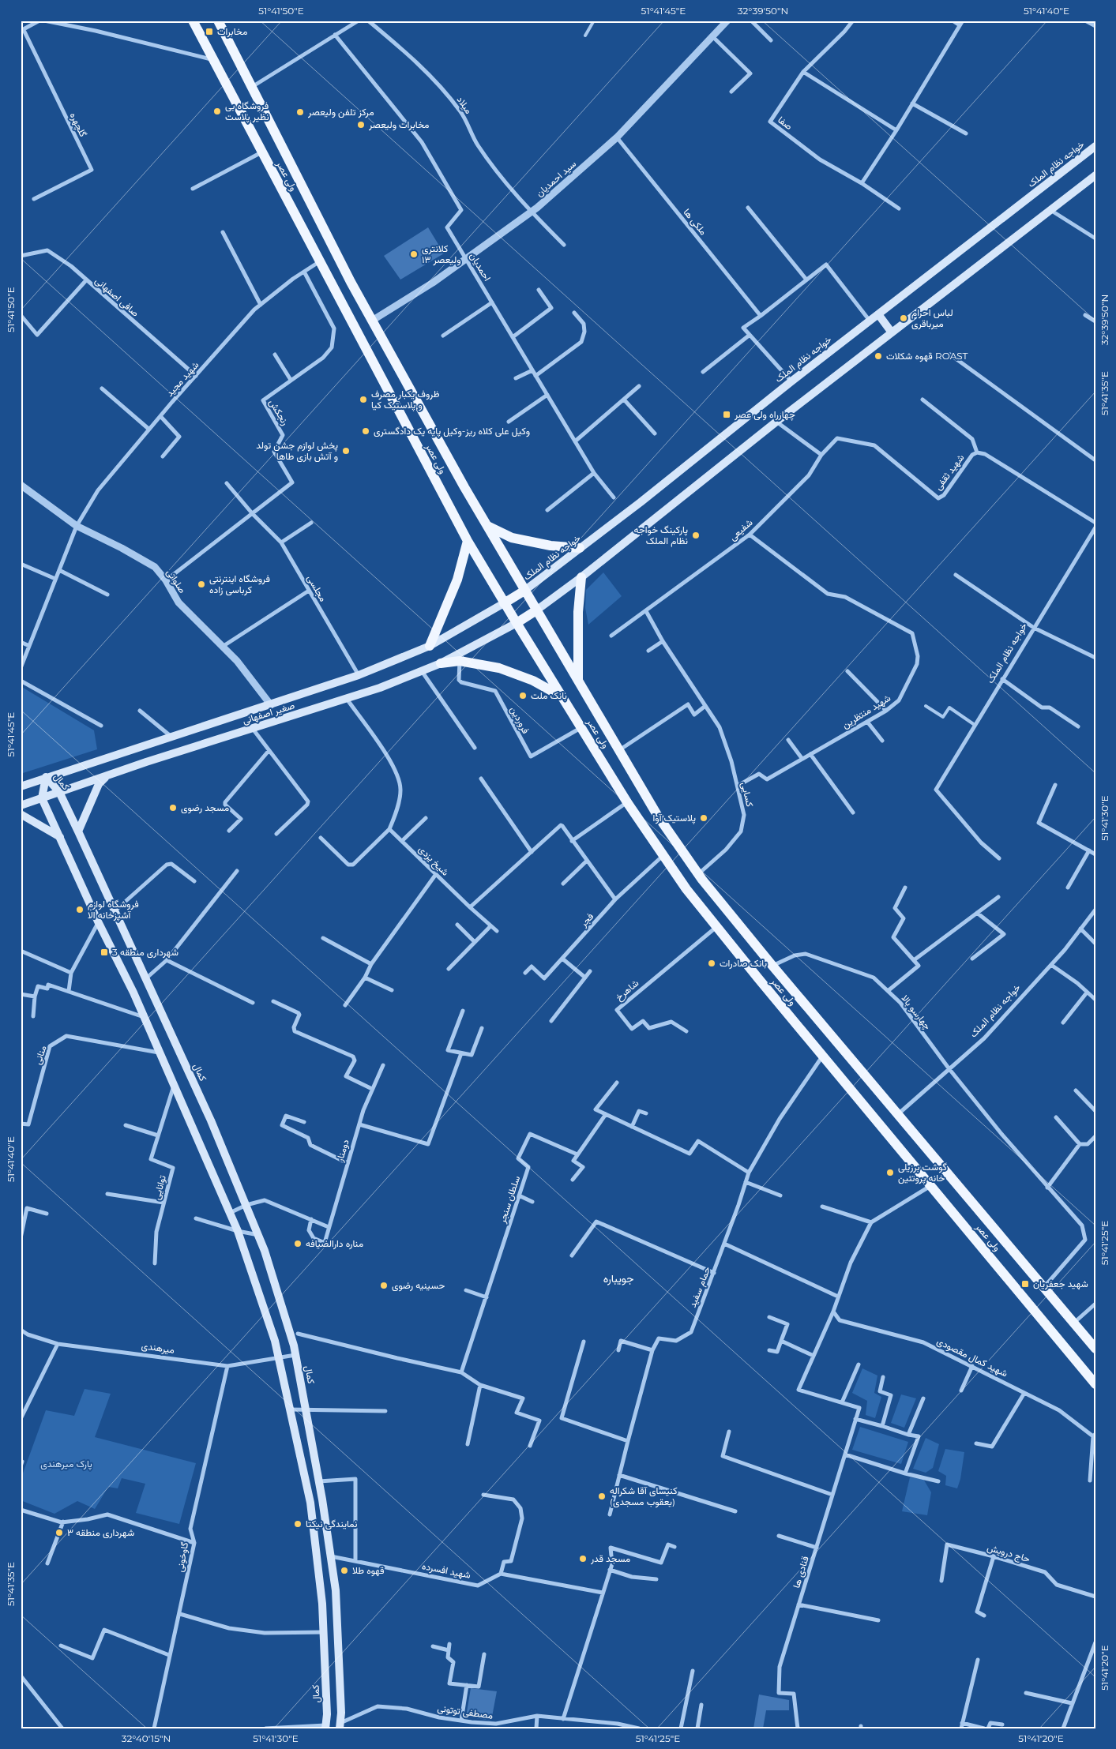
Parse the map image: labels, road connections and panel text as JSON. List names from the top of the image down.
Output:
{
  "streets": {
    "main road": [
      "خواجه نظام الملک",
      "ولی عصر",
      "صغیر اصفهانی",
      "کمال"
    ],
    "street": [
      "میلاد",
      "صفا",
      "گلچهره",
      "سید احمدیان",
      "ملکی ها",
      "احمدیان",
      "صافی اصفهانی",
      "شهید مجید",
      "رنجکش",
      "شهید ثقفی",
      "شفیعی",
      "صلواتی",
      "مجلسی",
      "شهید منتظرین",
      "فروردین",
      "کسایی",
      "شیخ یزدی",
      "فجر",
      "شاهرخ",
      "چهارسو بالا",
      "منانی",
      "دومنار",
      "توانایی",
      "سلطان سنجر",
      "حمام سفید",
      "میرهندی",
      "شهید کمال مقصودی",
      "حاج درویش",
      "گاوخونی",
      "شهید افسرده",
      "قنادی ها",
      "مصطفی توتونی"
    ]
  },
  "crossings": [
    ["میلاد", "سید احمدیان"],
    ["خواجه نظام الملک", "ولی عصر"],
    ["خواجه نظام الملک", "چهارسو بالا"],
    ["ولی عصر", "سید احمدیان"],
    ["ولی عصر", "شهید مجید"],
    ["ولی عصر", "صغیر اصفهانی"],
    ["ولی عصر", "فروردین"],
    ["ولی عصر", "کسایی"],
    ["ولی عصر", "فجر"],
    ["ولی عصر", "شاهرخ"],
    ["ولی عصر", "چهارسو بالا"],
    ["ولی عصر", "حمام سفید"],
    ["سید احمدیان", "ملکی ها"],
    ["سید احمدیان", "احمدیان"],
    ["صافی اصفهانی", "شهید مجید"],
    ["شهید مجید", "رنجکش"],
    ["شهید مجید", "صلواتی"],
    ["رنجکش", "صلواتی"],
    ["رنجکش", "مجلسی"],
    ["شهید ثقفی", "شفیعی"],
    ["شفیعی", "شهید منتظرین"],
    ["شفیعی", "کسایی"],
    ["صلواتی", "صغیر اصفهانی"],
    ["مجلسی", "صغیر اصفهانی"],
    ["شهید منتظرین", "کسایی"],
    ["صغیر اصفهانی", "کمال"],
    ["کمال", "منانی"],
    ["کمال", "توانایی"],
    ["کمال", "میرهندی"],
    ["کمال", "شهید افسرده"],
    ["کمال", "مصطفی توتونی"],
    ["میرهندی", "گاوخونی"]
  ],
  "districts": ["جویباره"],
  "parks": ["پارک میرهندی"],
  "places": {
    "transit": [
      "مخابرات",
      "چهارراه ولی عصر",
      "شهرداری منطقه 3",
      "شهید جعفریان"
    ],
    "other": [
      "فروشگاه بی نظیر پلاست",
      "مرکز تلفن ولیعصر",
      "مخابرات ولیعصر",
      "کلانتری ۱۳ ولیعصر",
      "لباس احرام میرباقری",
      "قهوه شکلات ROAST",
      "ظروف یکبار مصرف و پلاستیک کیا",
      "وکیل علی کلاه ریز-وکیل پایه یک دادگستری",
      "پخش لوازم جشن تولد و آتش بازی طاها",
      "پارکینگ خواجه نظام الملک",
      "فروشگاه اینترنتی کرباسی زاده",
      "بانک ملت",
      "مسجد رضوی",
      "پلاستیک آوا",
      "فروشگاه لوازم آشپزخانه الا",
      "بانک صادرات",
      "گوشت برزیلی خانه پروتئین",
      "مناره دارالضیافه",
      "حسینیه رضوی",
      "کنیسای آقا شکراله (یعقوب مسجدی)",
      "نمایندگی نیکتا",
      "شهرداری منطقه ۳",
      "مسجد قدر",
      "قهوه طلا"
    ]
  },
  "coordinates": [
    "51°41'50\"E",
    "51°41'45\"E",
    "32°39'50\"N",
    "51°41'40\"E",
    "51°41'35\"E",
    "51°41'30\"E",
    "51°41'25\"E",
    "51°41'20\"E",
    "32°40'15\"N"
  ]
}
